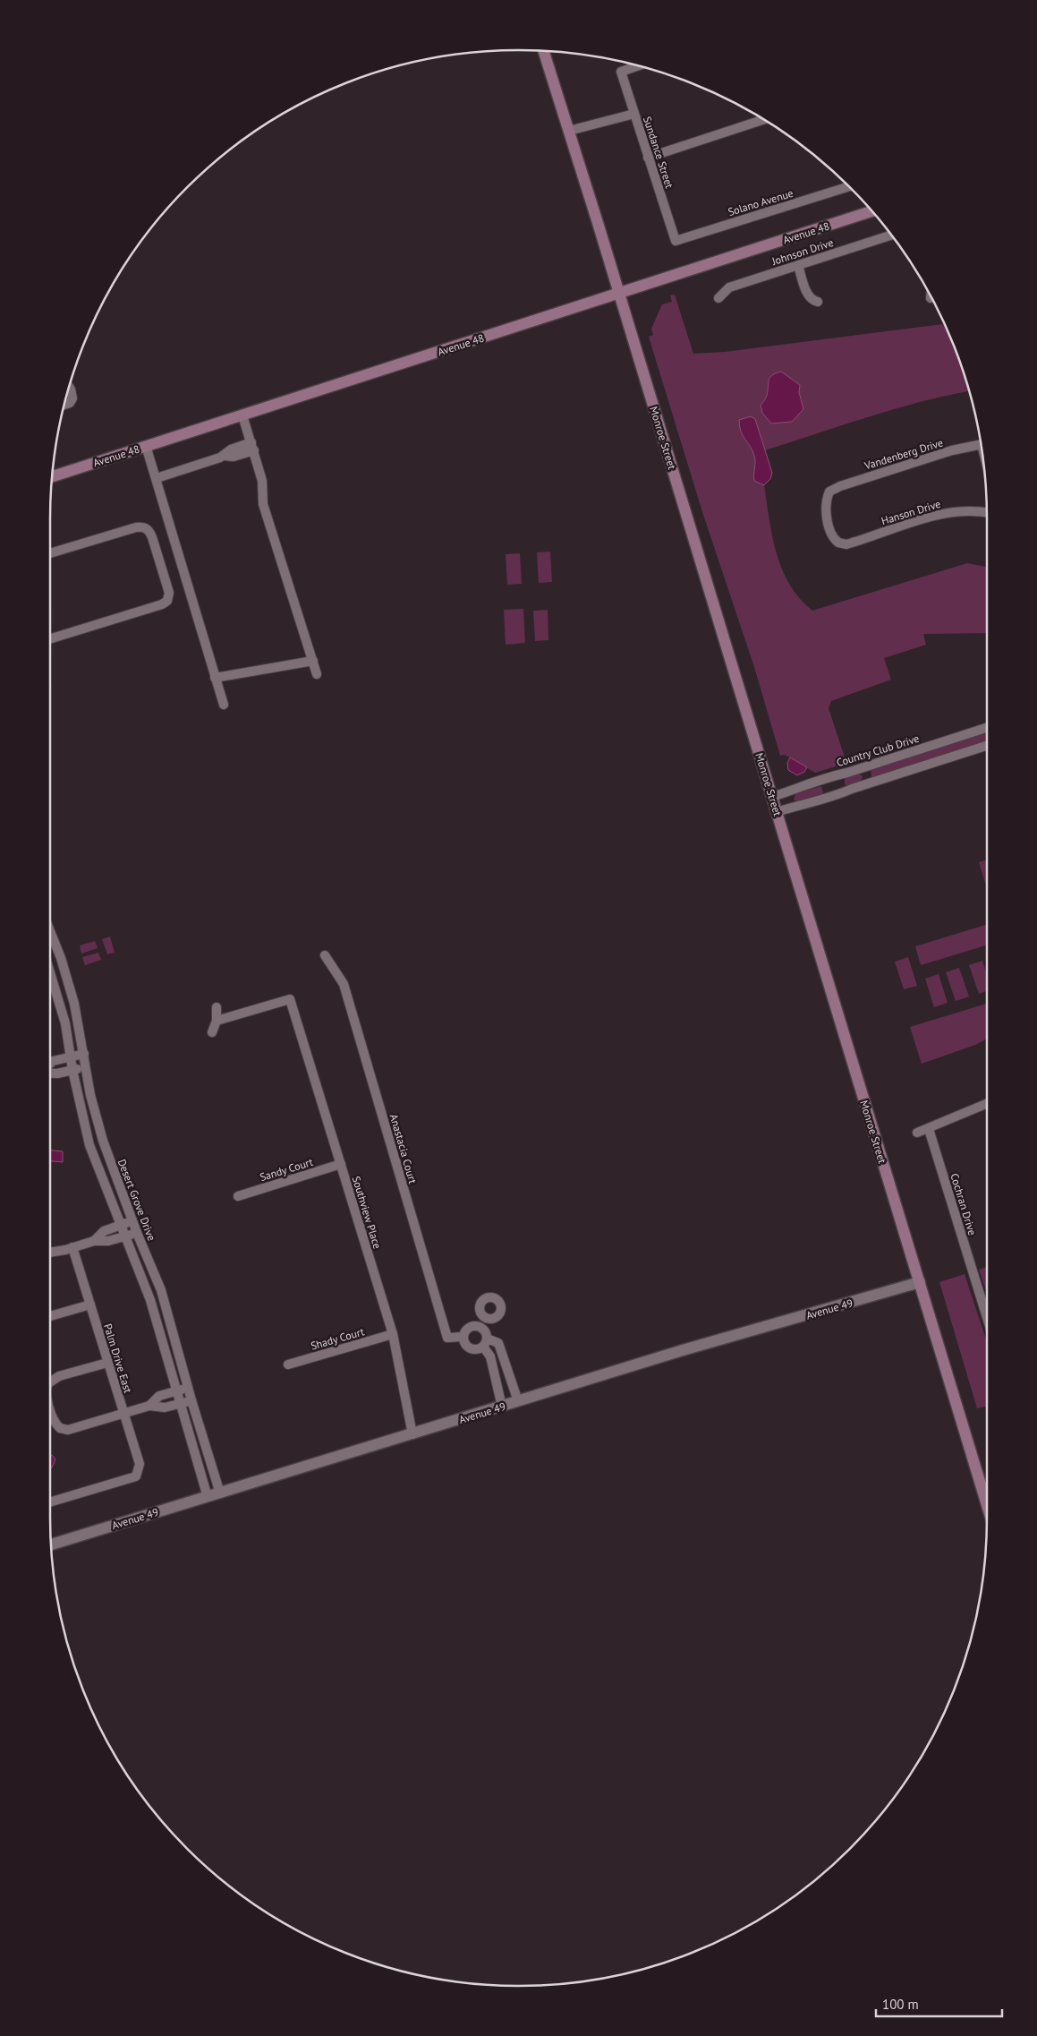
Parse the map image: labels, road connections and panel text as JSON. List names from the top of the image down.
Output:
{
  "streets": {
    "main road": ["Avenue 48", "Monroe Street"],
    "street": [
      "Sundance Street",
      "Solano Avenue",
      "Johnson Drive",
      "Vandenberg Drive",
      "Hanson Drive",
      "Country Club Drive",
      "Anastacia Court",
      "Sandy Court",
      "Desert Grove Drive",
      "Cochran Drive",
      "Southview Place",
      "Avenue 49",
      "Shady Court",
      "Palm Drive East"
    ]
  },
  "crossings": [
    ["Sundance Street", "Solano Avenue"],
    ["Avenue 48", "Monroe Street"],
    ["Monroe Street", "Country Club Drive"],
    ["Monroe Street", "Avenue 49"],
    ["Vandenberg Drive", "Hanson Drive"],
    ["Sandy Court", "Southview Place"],
    ["Desert Grove Drive", "Avenue 49"],
    ["Southview Place", "Avenue 49"],
    ["Southview Place", "Shady Court"]
  ],
  "scale_bar": "100 m"
}
